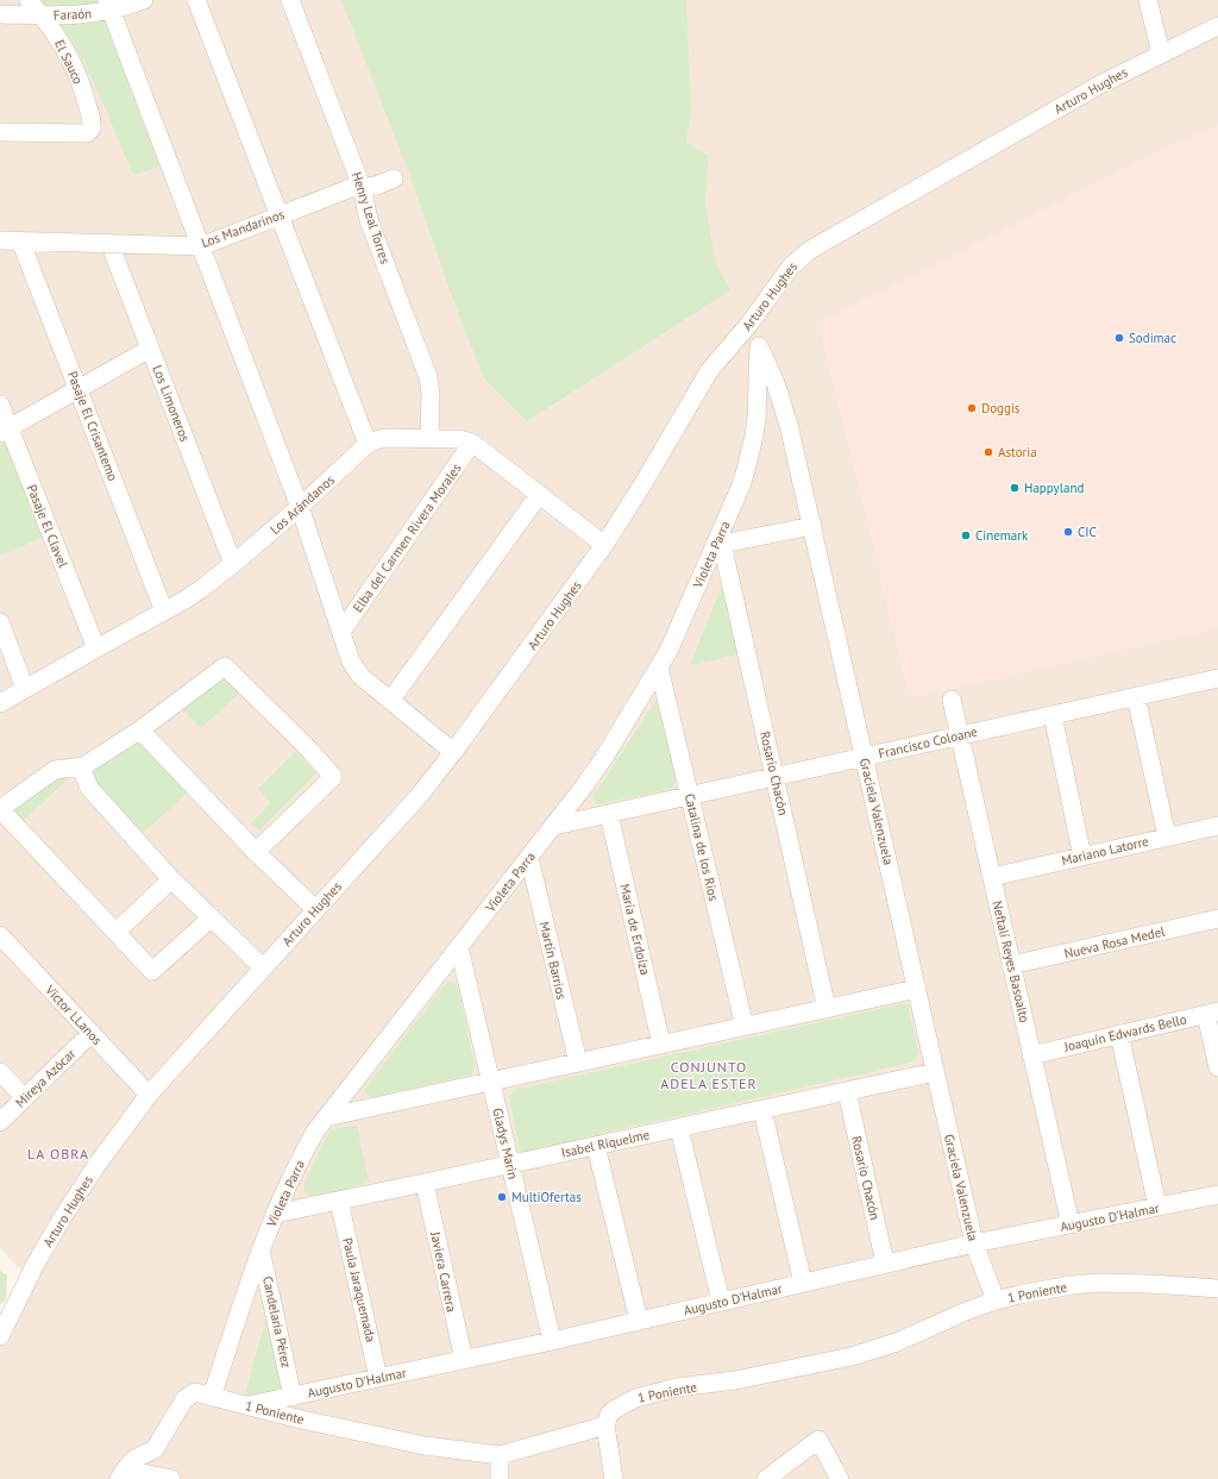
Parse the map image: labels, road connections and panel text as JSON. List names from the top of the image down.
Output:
{
  "streets": {
    "street": [
      "Faraón",
      "El Sauco",
      "Arturo Hughes",
      "Henry Leal Torres",
      "Los Mandarinos",
      "Los Limoneros",
      "Pasaje El Crisantemo",
      "Los Arándanos",
      "Pasaje El Clavel",
      "Elba del Carmen Rivera Morales",
      "Violeta Parra",
      "Francisco Coloane",
      "Rosario Chacón",
      "Graciela Valenzuela",
      "Catalina de los Ríos",
      "Mariano Latorre",
      "María de Erdoíza",
      "Nueva Rosa Medel",
      "Martín Barrios",
      "Neftalí Reyes Basoalto",
      "Victor LLanos",
      "Joaquín Edwards Bello",
      "Mireya Azócar",
      "Gladys Marin",
      "Isabel Riquelme",
      "Augusto D'Halmar",
      "Javiera Carrera",
      "Paula Jaraquemada",
      "1 Poniente",
      "Candelaria Pérez"
    ]
  },
  "crossings": [
    ["Faraón", "El Sauco"],
    ["Arturo Hughes", "Los Arándanos"],
    ["Arturo Hughes", "Graciela Valenzuela"],
    ["Arturo Hughes", "Victor LLanos"],
    ["Henry Leal Torres", "Los Mandarinos"],
    ["Henry Leal Torres", "Los Arándanos"],
    ["Los Mandarinos", "Los Limoneros"],
    ["Los Mandarinos", "Pasaje El Crisantemo"],
    ["Los Limoneros", "Los Arándanos"],
    ["Pasaje El Crisantemo", "Los Arándanos"],
    ["Los Arándanos", "Pasaje El Clavel"],
    ["Los Arándanos", "Elba del Carmen Rivera Morales"],
    ["Violeta Parra", "Francisco Coloane"],
    ["Violeta Parra", "Rosario Chacón"],
    ["Violeta Parra", "Graciela Valenzuela"],
    ["Violeta Parra", "Catalina de los Ríos"],
    ["Violeta Parra", "Martín Barrios"],
    ["Violeta Parra", "Gladys Marin"],
    ["Violeta Parra", "Isabel Riquelme"],
    ["Violeta Parra", "1 Poniente"],
    ["Violeta Parra", "Candelaria Pérez"],
    ["Francisco Coloane", "Rosario Chacón"],
    ["Francisco Coloane", "Graciela Valenzuela"],
    ["Francisco Coloane", "Catalina de los Ríos"],
    ["Francisco Coloane", "María de Erdoíza"],
    ["Francisco Coloane", "Neftalí Reyes Basoalto"],
    ["Rosario Chacón", "Isabel Riquelme"],
    ["Rosario Chacón", "Augusto D'Halmar"],
    ["Graciela Valenzuela", "Isabel Riquelme"],
    ["Graciela Valenzuela", "Augusto D'Halmar"],
    ["Graciela Valenzuela", "1 Poniente"],
    ["Mariano Latorre", "Neftalí Reyes Basoalto"],
    ["Nueva Rosa Medel", "Neftalí Reyes Basoalto"],
    ["Neftalí Reyes Basoalto", "Joaquín Edwards Bello"],
    ["Neftalí Reyes Basoalto", "Augusto D'Halmar"],
    ["Victor LLanos", "Mireya Azócar"],
    ["Gladys Marin", "Isabel Riquelme"],
    ["Gladys Marin", "Augusto D'Halmar"],
    ["Isabel Riquelme", "Javiera Carrera"],
    ["Isabel Riquelme", "Paula Jaraquemada"],
    ["Augusto D'Halmar", "Javiera Carrera"],
    ["Augusto D'Halmar", "Paula Jaraquemada"],
    ["Augusto D'Halmar", "1 Poniente"],
    ["Augusto D'Halmar", "Candelaria Pérez"]
  ],
  "districts": ["CONJUNTO ADELA ESTER", "LA OBRA"],
  "places": [
    "Sodimac",
    "Doggis",
    "Astoria",
    "Happyland",
    "CIC",
    "Cinemark",
    "MultiOfertas"
  ]
}
